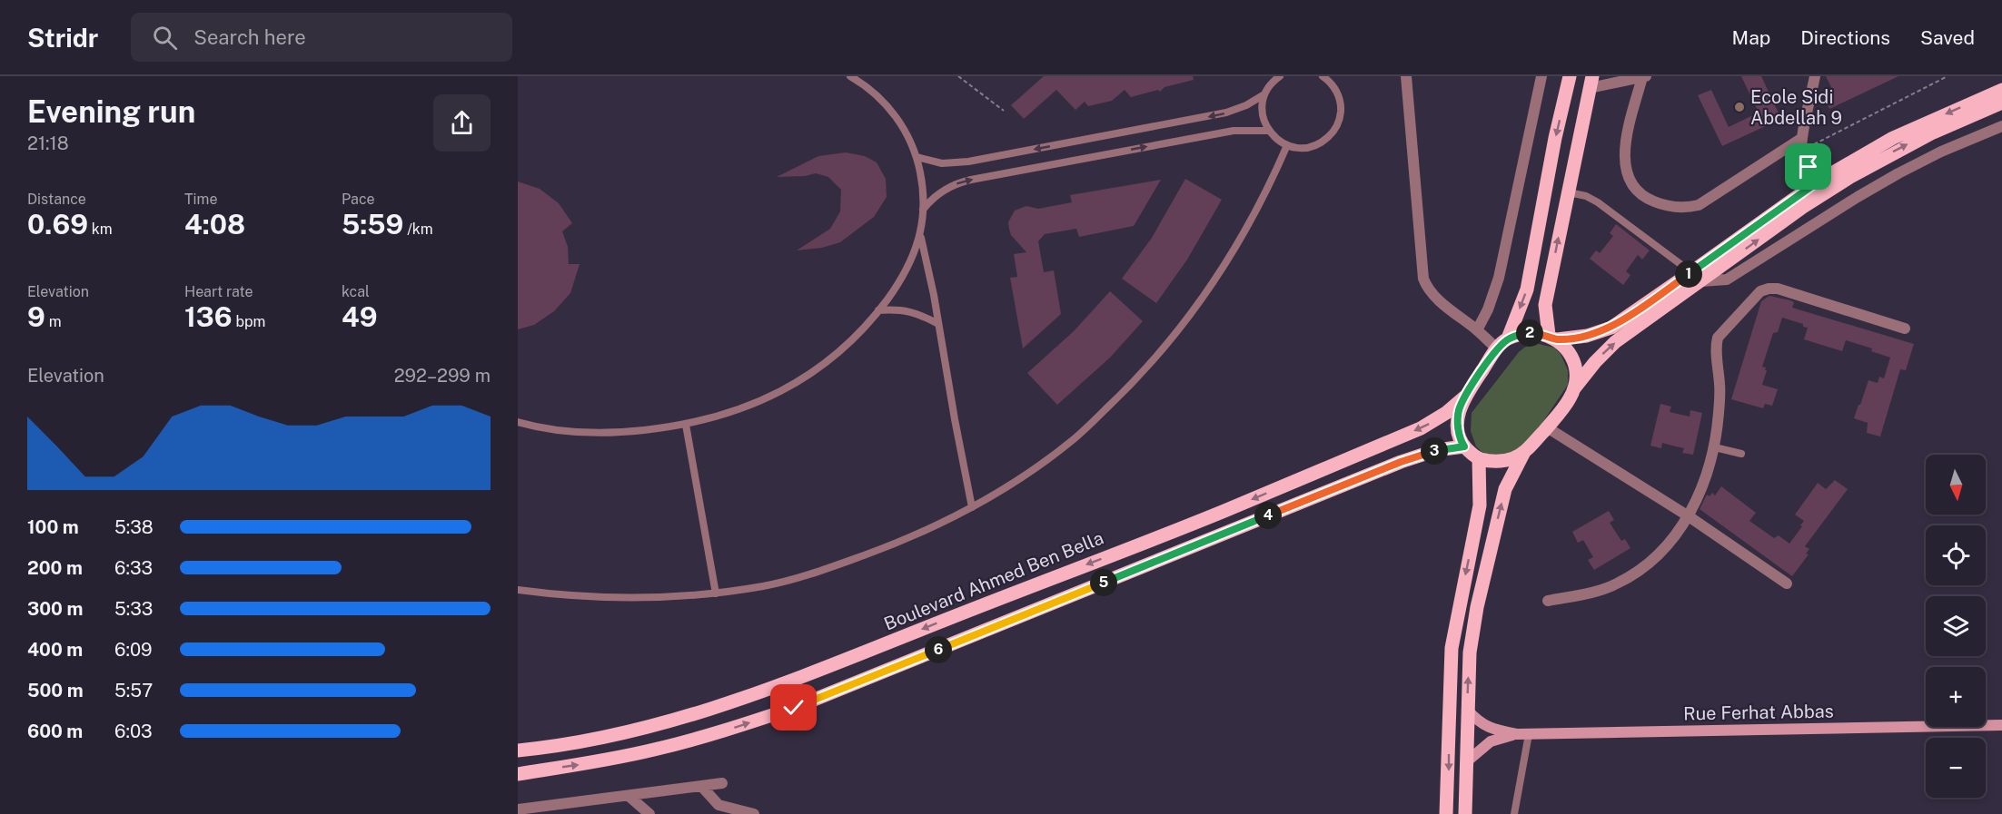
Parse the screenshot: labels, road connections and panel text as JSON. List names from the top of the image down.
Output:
{
  "streets": {
    "main road": ["Boulevard Ahmed Ben Bella"],
    "street": ["Rue Ferhat Abbas"]
  },
  "places": ["Ecole Sidi Abdellah 9"],
  "north": "bottom",
  "page": {
    "header": "Stridr",
    "search": "Search here",
    "nav": ["Map", "Directions", "Saved"],
    "heading": ["Evening run", "21:18"],
    "stats": [
      ["Distance", "0.69 km"],
      ["Time", "4:08"],
      ["Pace", "5:59 /km"],
      ["Elevation", "9 m"],
      ["Heart rate", "136 bpm"],
      ["kcal", "49"]
    ],
    "pins": [
      "1",
      "2",
      "3",
      "4",
      "5",
      "6"
    ],
    "chart": ["Elevation", "292–299 m"],
    "map_buttons": ["+", "−"],
    "list": [
      {
        "name": "100 m",
        "note": "5:38"
      },
      {
        "name": "200 m",
        "note": "6:33"
      },
      {
        "name": "300 m",
        "note": "5:33"
      },
      {
        "name": "400 m",
        "note": "6:09"
      },
      {
        "name": "500 m",
        "note": "5:57"
      },
      {
        "name": "600 m",
        "note": "6:03"
      }
    ]
  }
}
